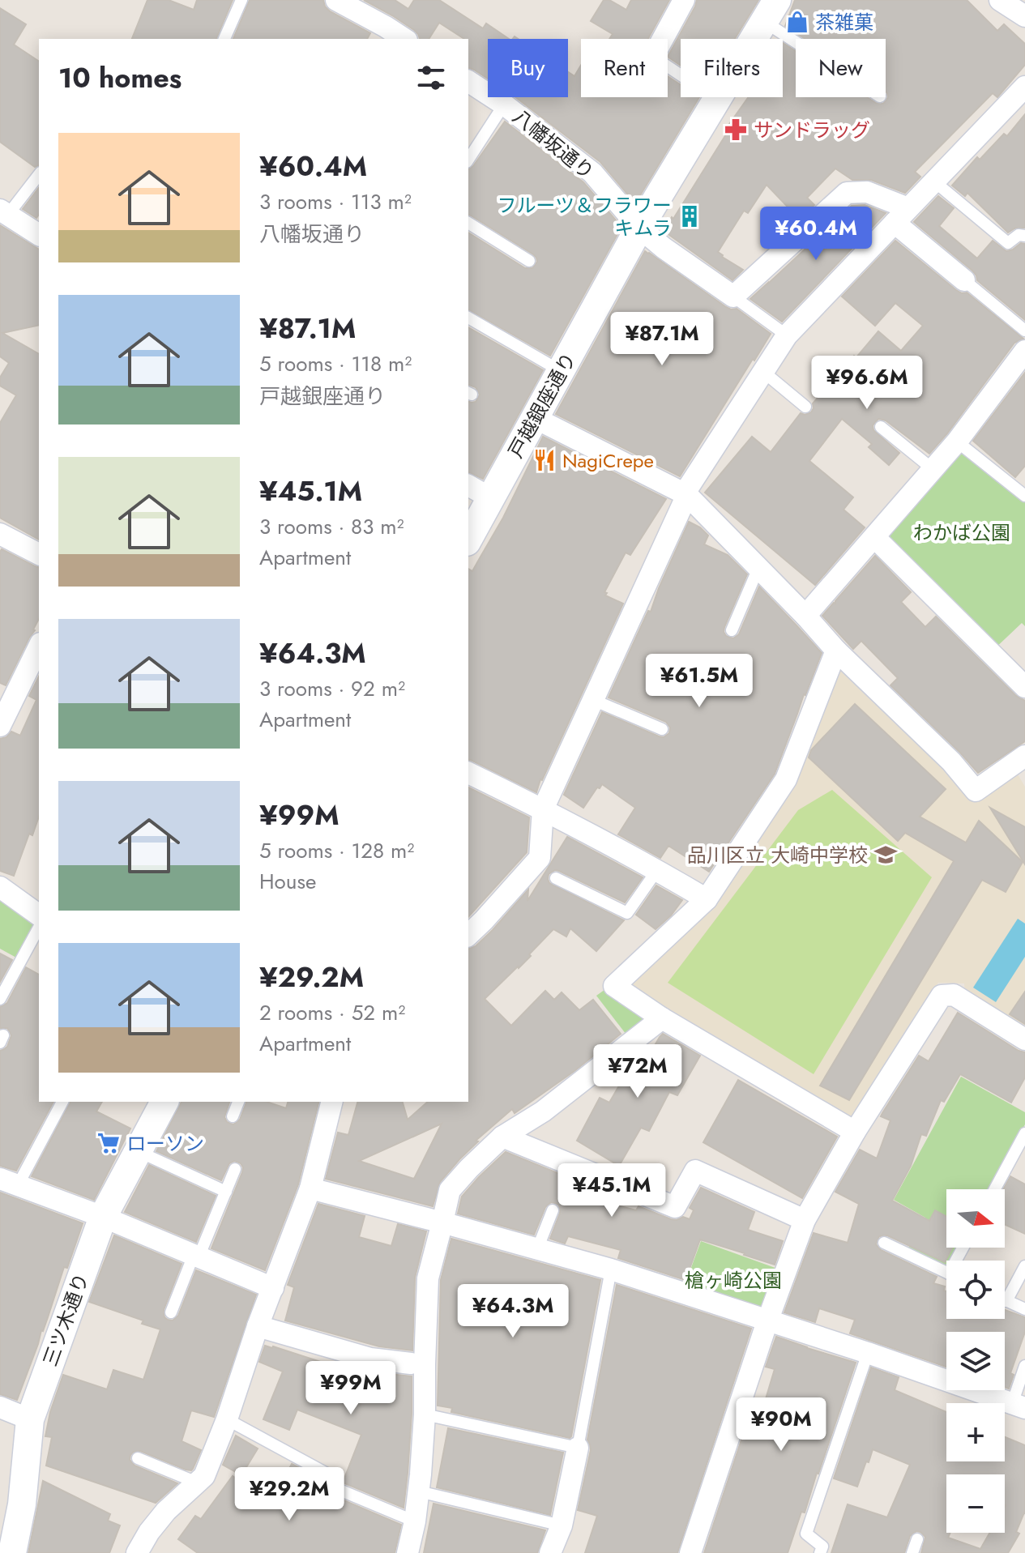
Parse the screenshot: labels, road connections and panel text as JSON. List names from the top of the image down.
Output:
{
  "streets": {
    "street": ["八幡坂通り", "戸越銀座通り", "三ツ木通り"]
  },
  "crossings": [
    ["八幡坂通り", "戸越銀座通り"]
  ],
  "parks": ["わかば公園", "槍ヶ崎公園"],
  "places": {
    "shop": ["茶雑菓"],
    "pharmacy": ["サンドラッグ"],
    "building": ["フルーツ＆フラワー キムラ"],
    "restaurant": ["NagiCrepe"],
    "school or university": ["品川区立 大崎中学校"],
    "supermarket": ["ローソン"]
  },
  "north": "right",
  "page": {
    "chip": [
      "Buy",
      "Rent",
      "Filters",
      "New"
    ],
    "heading": "10 homes",
    "list": [
      {
        "name": "¥60.4M",
        "note": "3 rooms · 113 m² · 八幡坂通り"
      },
      {
        "name": "¥87.1M",
        "note": "5 rooms · 118 m² · 戸越銀座通り"
      },
      {
        "name": "¥45.1M",
        "note": "3 rooms · 83 m² · Apartment"
      },
      {
        "name": "¥64.3M",
        "note": "3 rooms · 92 m² · Apartment"
      },
      {
        "name": "¥99M",
        "note": "5 rooms · 128 m² · House"
      },
      {
        "name": "¥29.2M",
        "note": "2 rooms · 52 m² · Apartment"
      }
    ],
    "price": [
      "¥60.4M",
      "¥87.1M",
      "¥96.6M",
      "¥61.5M",
      "¥72M",
      "¥45.1M",
      "¥64.3M",
      "¥99M",
      "¥90M",
      "¥29.2M"
    ],
    "map_buttons": ["+", "−"]
  }
}
